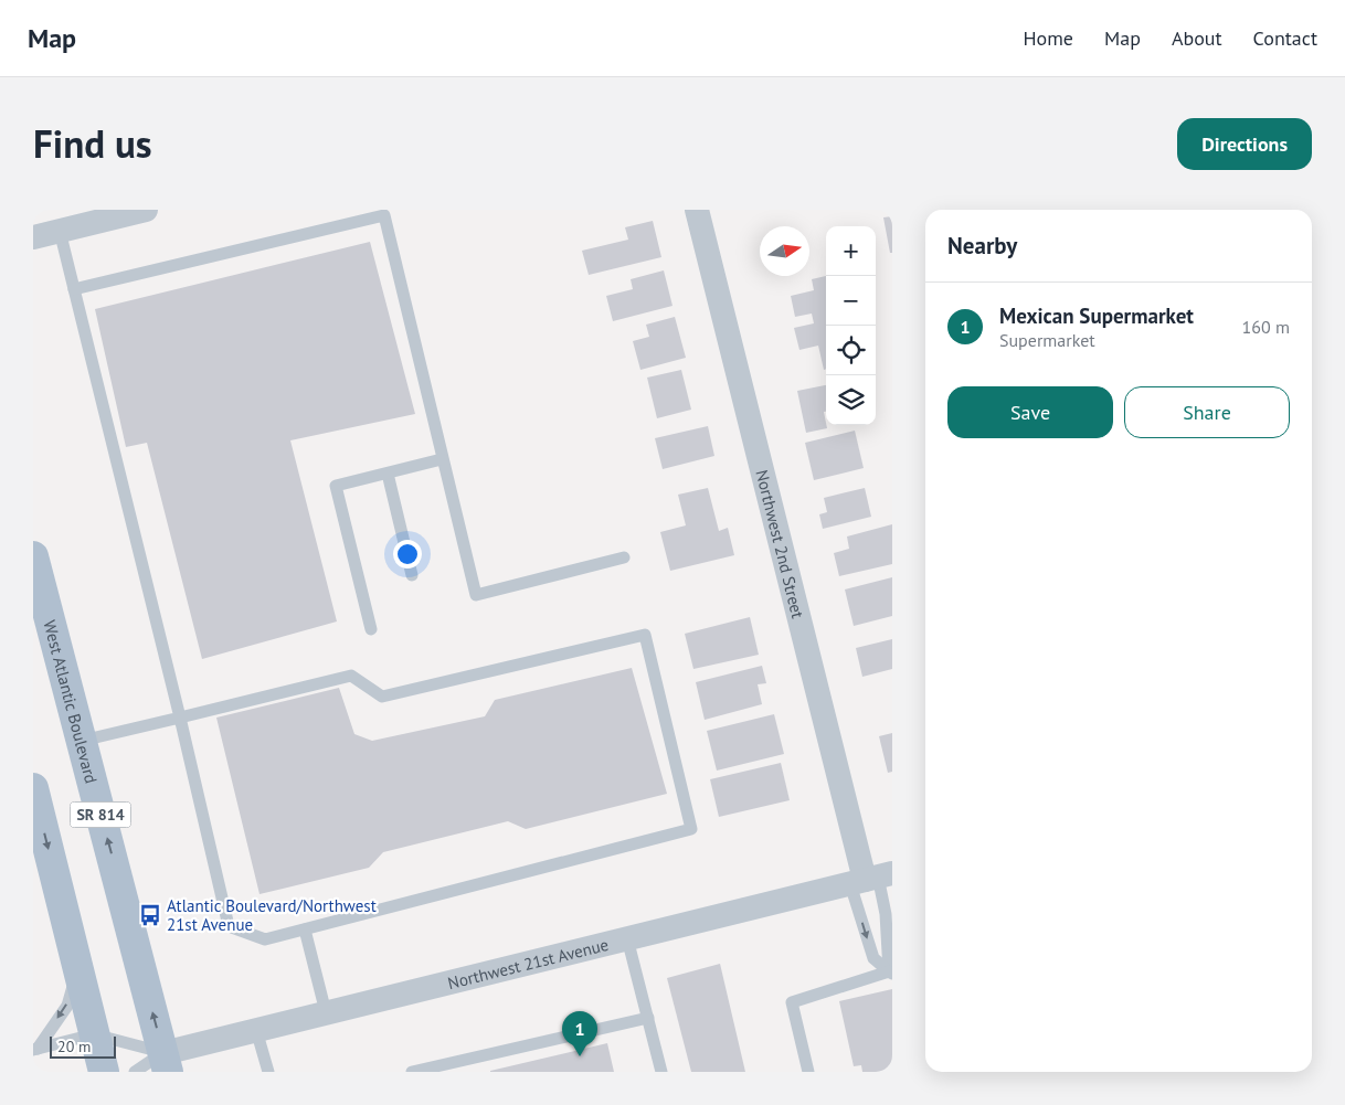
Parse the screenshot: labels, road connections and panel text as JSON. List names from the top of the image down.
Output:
{
  "streets": {
    "main road": ["West Atlantic Boulevard", "SR 814"],
    "street": ["Northwest 2nd Street", "Northwest 21st Avenue"]
  },
  "crossings": [
    ["Northwest 2nd Street", "Northwest 21st Avenue"],
    ["West Atlantic Boulevard", "Northwest 21st Avenue"]
  ],
  "places": {
    "bus stop": ["Atlantic Boulevard/Northwest 21st Avenue"]
  },
  "scale_bar": "20 m",
  "north": "right",
  "page": {
    "header": "Map",
    "nav": [
      "Home",
      "Map",
      "About",
      "Contact"
    ],
    "title": "Find us",
    "buttons": [
      "Directions",
      ["Save", "Share"]
    ],
    "heading": "Nearby",
    "map_buttons": ["+", "−"],
    "list": [
      {
        "mark": "1",
        "name": "Mexican Supermarket",
        "note": "Supermarket",
        "value": "160 m"
      }
    ],
    "pins": "1",
    "scale": "20 m"
  }
}
